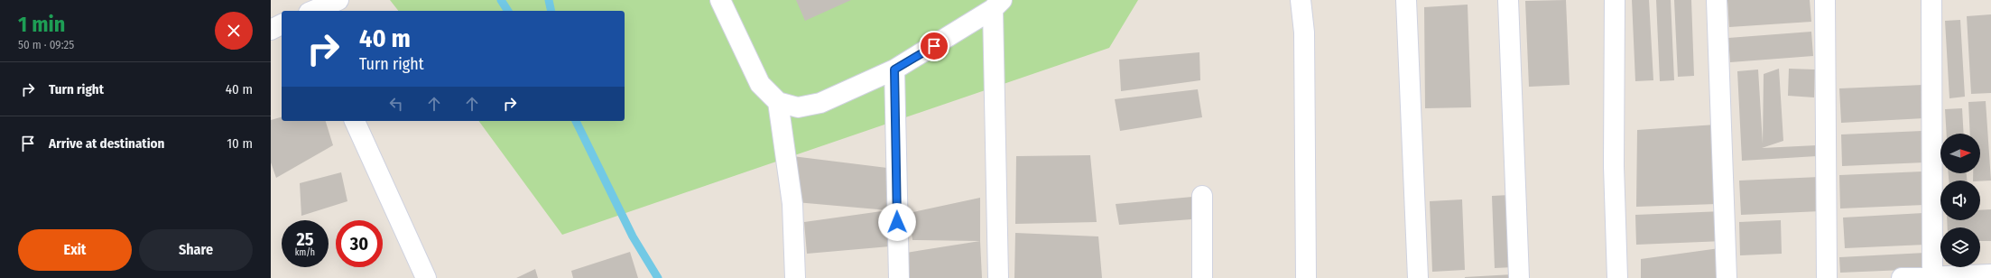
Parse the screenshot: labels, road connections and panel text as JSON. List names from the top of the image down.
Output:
{
  "north": "right",
  "page": {
    "heading": ["1 min", "50 m · 09:25"],
    "turn": ["40 m", "Turn right"],
    "list": [
      {
        "name": "Turn right",
        "value": "40 m"
      },
      {
        "name": "Arrive at destination",
        "value": "10 m"
      }
    ],
    "speed": "25 km/h",
    "limit": "30",
    "buttons": ["Exit", "Share"]
  }
}
